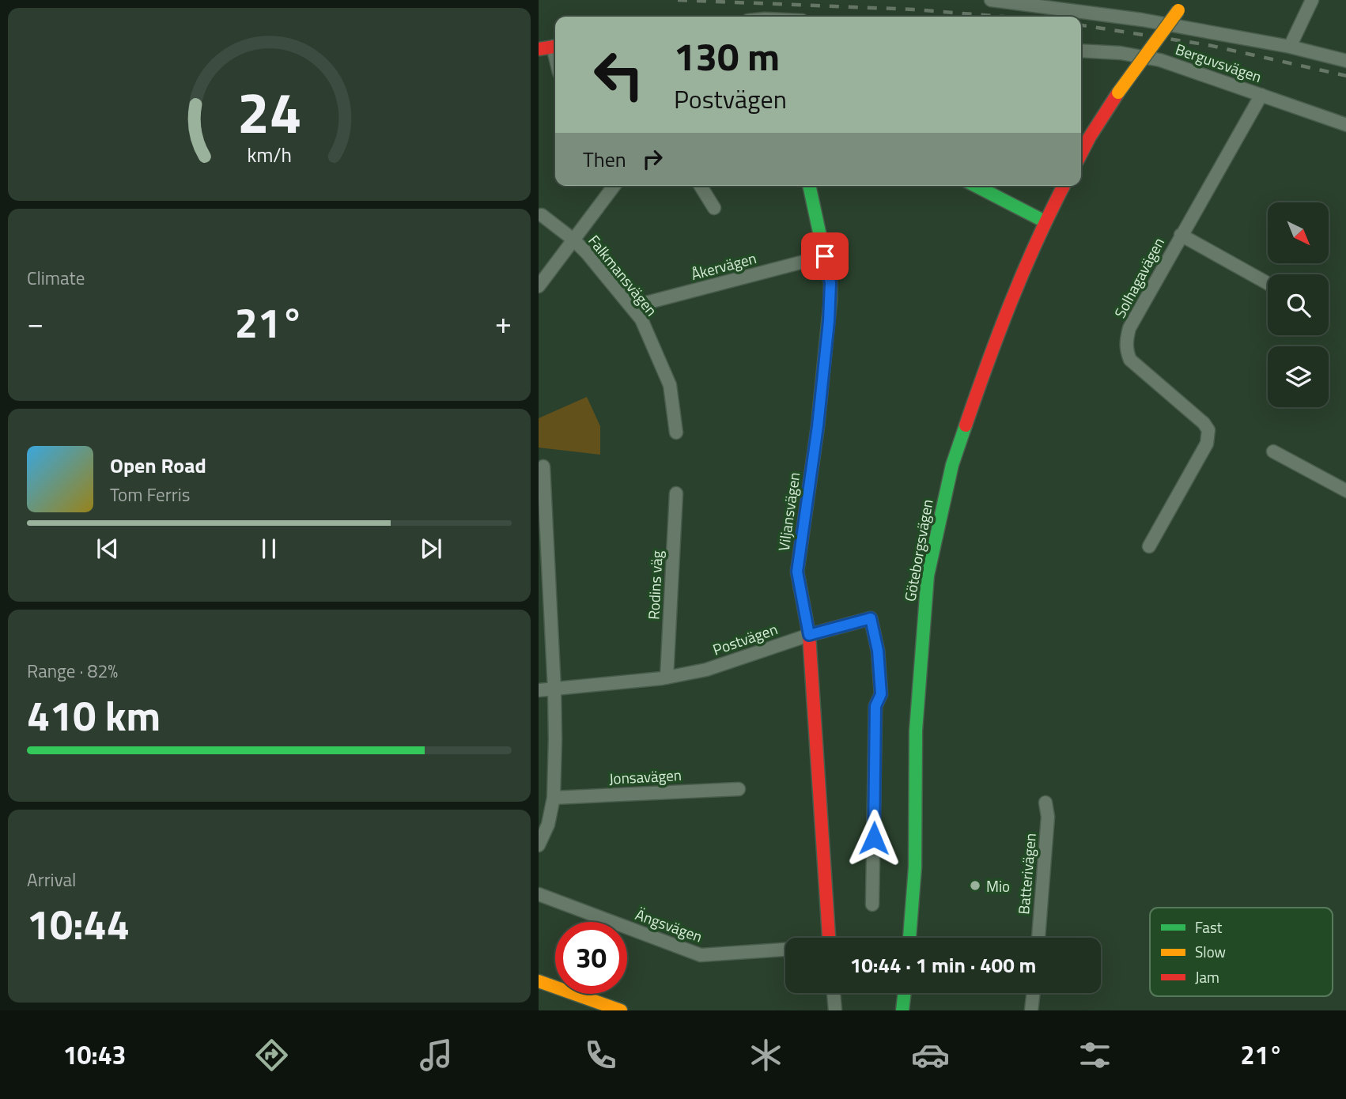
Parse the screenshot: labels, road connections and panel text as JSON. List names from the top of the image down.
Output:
{
  "streets": {
    "main road": ["Viljansvägen", "Göteborgsvägen"],
    "street": [
      "Berguvsvägen",
      "Åkervägen",
      "Falkmansvägen",
      "Solhagavägen",
      "Rodins väg",
      "Postvägen",
      "Jonsavägen",
      "Batterivägen",
      "Ängsvägen"
    ]
  },
  "crossings": [
    ["Berguvsvägen", "Solhagavägen"],
    ["Åkervägen", "Falkmansvägen"],
    ["Åkervägen", "Viljansvägen"],
    ["Viljansvägen", "Postvägen"],
    ["Rodins väg", "Postvägen"]
  ],
  "places": ["Mio"],
  "legend": ["Fast", "Slow", "Jam"],
  "north": "bottom right",
  "page": {
    "turn": ["130 m", "Postvägen"],
    "then": "Then",
    "tile": [
      "Climate",
      ["Range · 82%", "410 km"],
      ["Arrival", "10:44"]
    ],
    "heat": ["−", "21°", "+"],
    "song": ["Open Road", "Tom Ferris"],
    "limit": "30",
    "trip": "10:44 · 1 min · 400 m",
    "tabs": ["10:43", "21°"],
    "gauge": ["24", "km/h"]
  }
}
